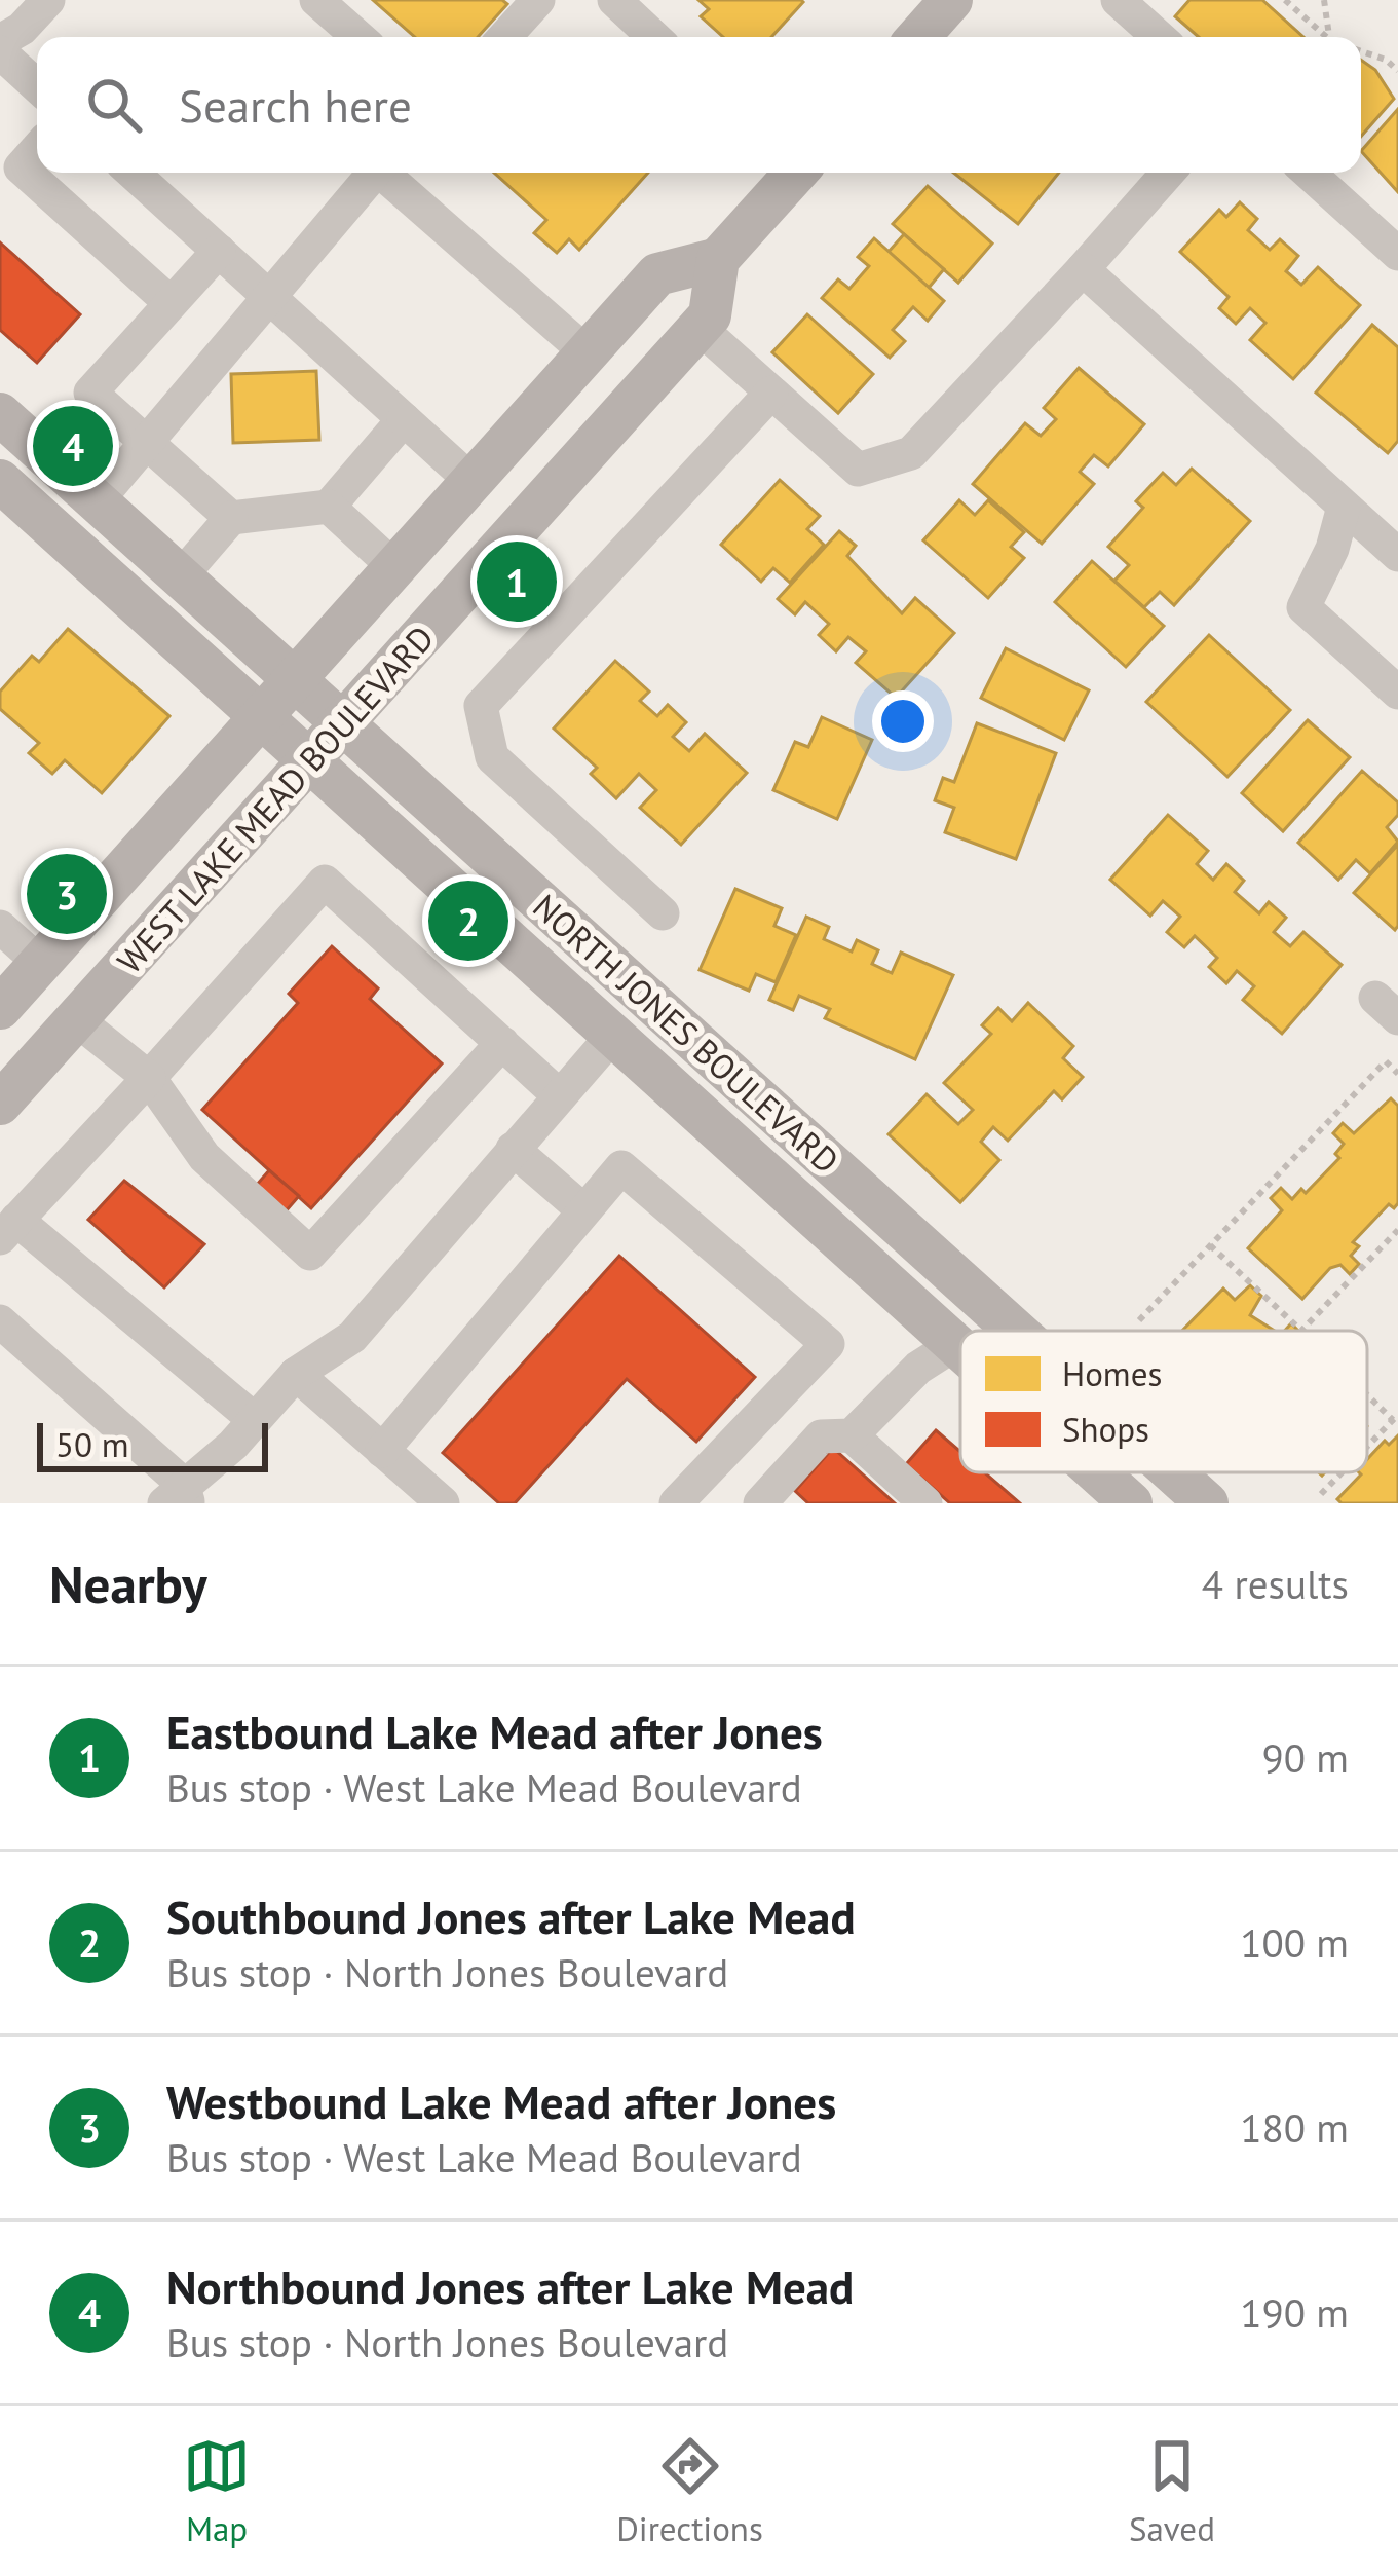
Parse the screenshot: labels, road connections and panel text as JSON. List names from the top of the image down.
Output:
{
  "streets": {
    "main road": ["WEST LAKE MEAD BOULEVARD", "NORTH JONES BOULEVARD"]
  },
  "crossings": [
    ["WEST LAKE MEAD BOULEVARD", "NORTH JONES BOULEVARD"]
  ],
  "legend": ["Homes", "Shops"],
  "scale_bar": "50 m",
  "page": {
    "search": "Search here",
    "pins": [
      "4",
      "1",
      "3",
      "2"
    ],
    "scale": "50 m",
    "heading": ["Nearby", "4 results"],
    "list": [
      {
        "mark": "1",
        "name": "Eastbound Lake Mead after Jones",
        "note": "Bus stop · West Lake Mead Boulevard",
        "value": "90 m"
      },
      {
        "mark": "2",
        "name": "Southbound Jones after Lake Mead",
        "note": "Bus stop · North Jones Boulevard",
        "value": "100 m"
      },
      {
        "mark": "3",
        "name": "Westbound Lake Mead after Jones",
        "note": "Bus stop · West Lake Mead Boulevard",
        "value": "180 m"
      },
      {
        "mark": "4",
        "name": "Northbound Jones after Lake Mead",
        "note": "Bus stop · North Jones Boulevard",
        "value": "190 m"
      }
    ],
    "nav": ["Map", "Directions", "Saved"]
  }
}
